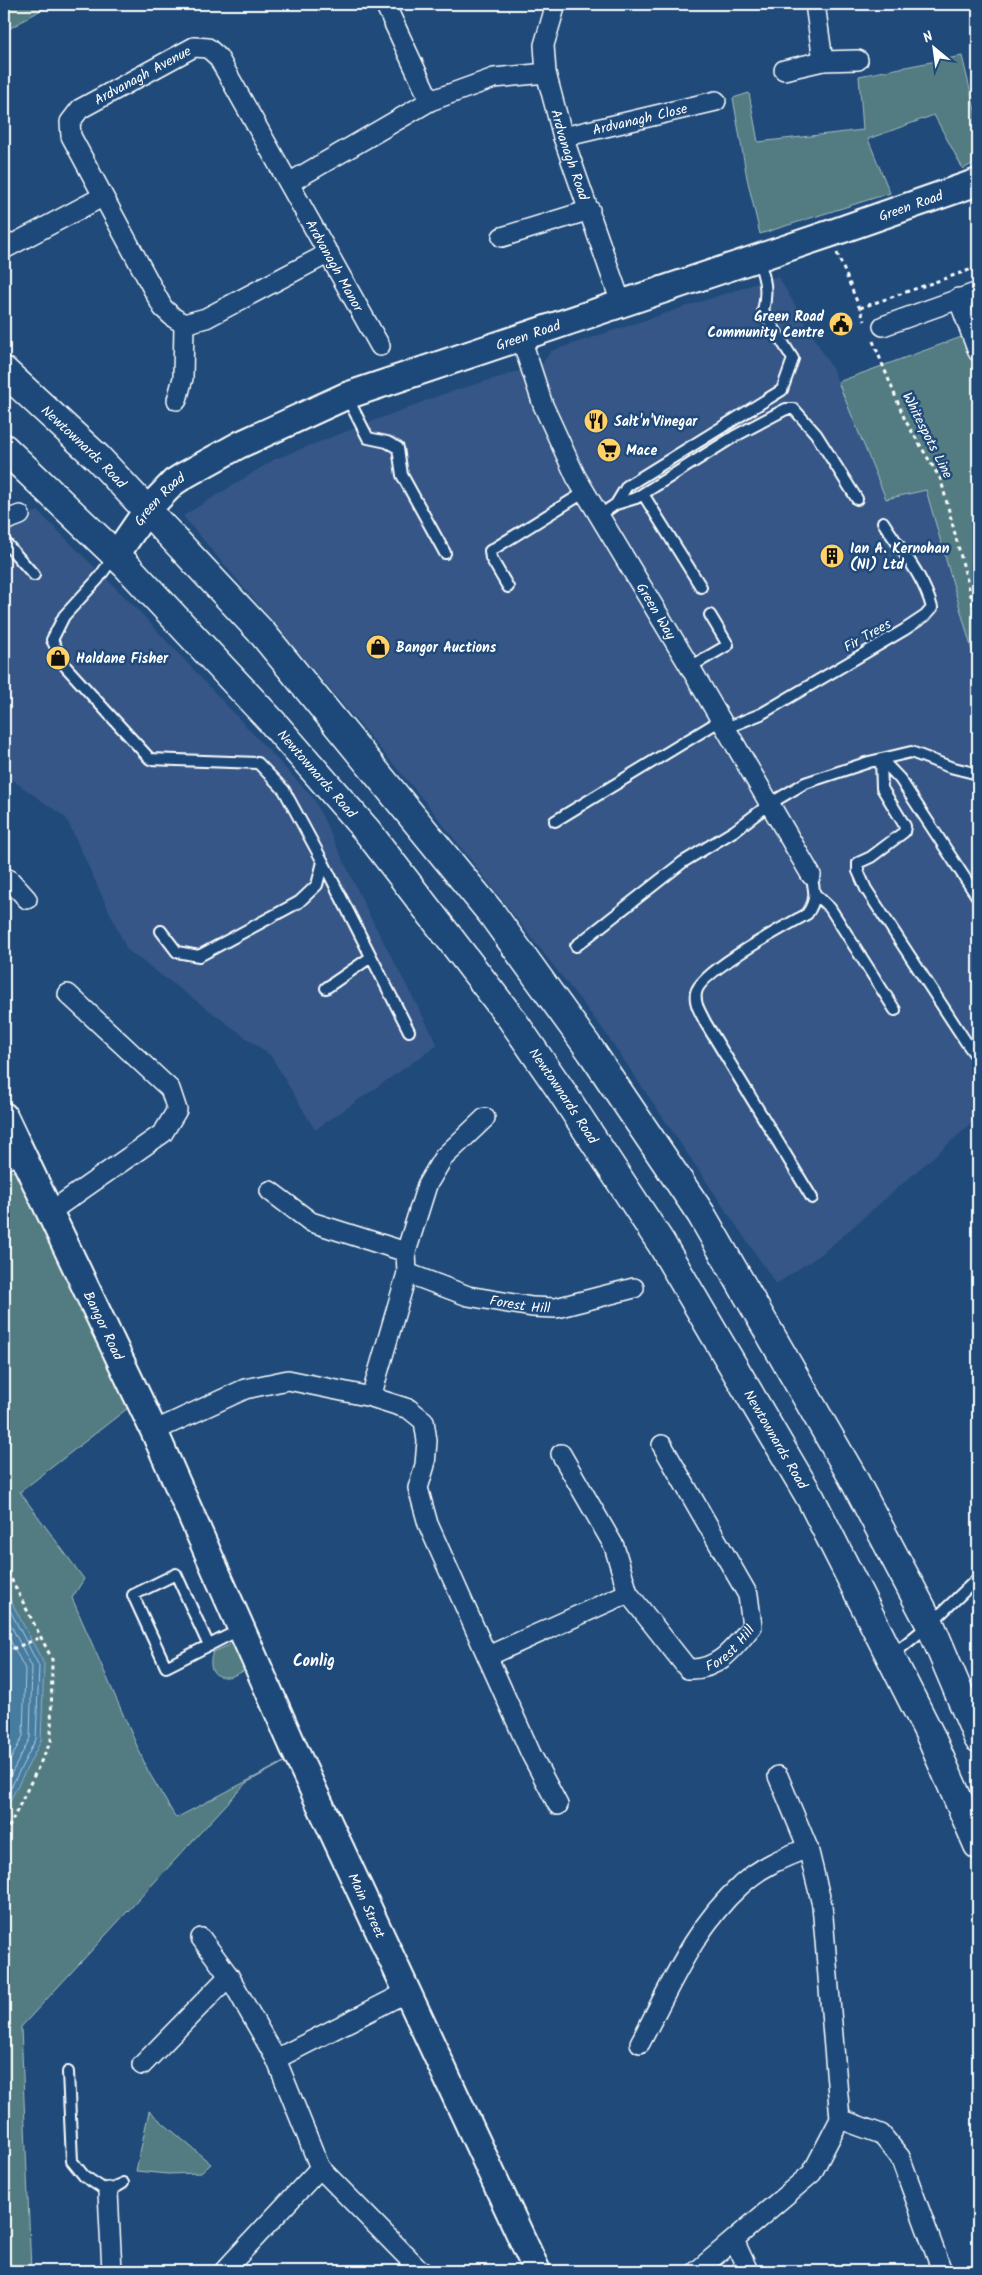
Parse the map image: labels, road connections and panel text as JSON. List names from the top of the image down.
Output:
{
  "streets": {
    "highway": ["Newtownards Road"],
    "street": [
      "Ardvanagh Avenue",
      "Ardvanagh Close",
      "Ardvanagh Road",
      "Green Road",
      "Ardvanagh Manor",
      "Green Way",
      "Forest Hill",
      "Bangor Road",
      "Main Street"
    ],
    "lane": ["Fir Trees"],
    "path": ["Whitespots Line"]
  },
  "crossings": [
    ["Ardvanagh Avenue", "Ardvanagh Manor"],
    ["Ardvanagh Close", "Ardvanagh Road"],
    ["Ardvanagh Road", "Green Road"],
    ["Green Road", "Whitespots Line"],
    ["Green Road", "Newtownards Road"],
    ["Green Road", "Green Way"],
    ["Green Way", "Fir Trees"],
    ["Bangor Road", "Main Street"]
  ],
  "districts": ["Conlig"],
  "places": {
    "public building": ["Green Road Community Centre"],
    "restaurant": ["Salt'n'Vinegar"],
    "supermarket": ["Mace"],
    "building": ["Ian A. Kernohan (NI) Ltd"],
    "shop": ["Bangor Auctions", "Haldane Fisher"]
  },
  "north": "top left"
}
